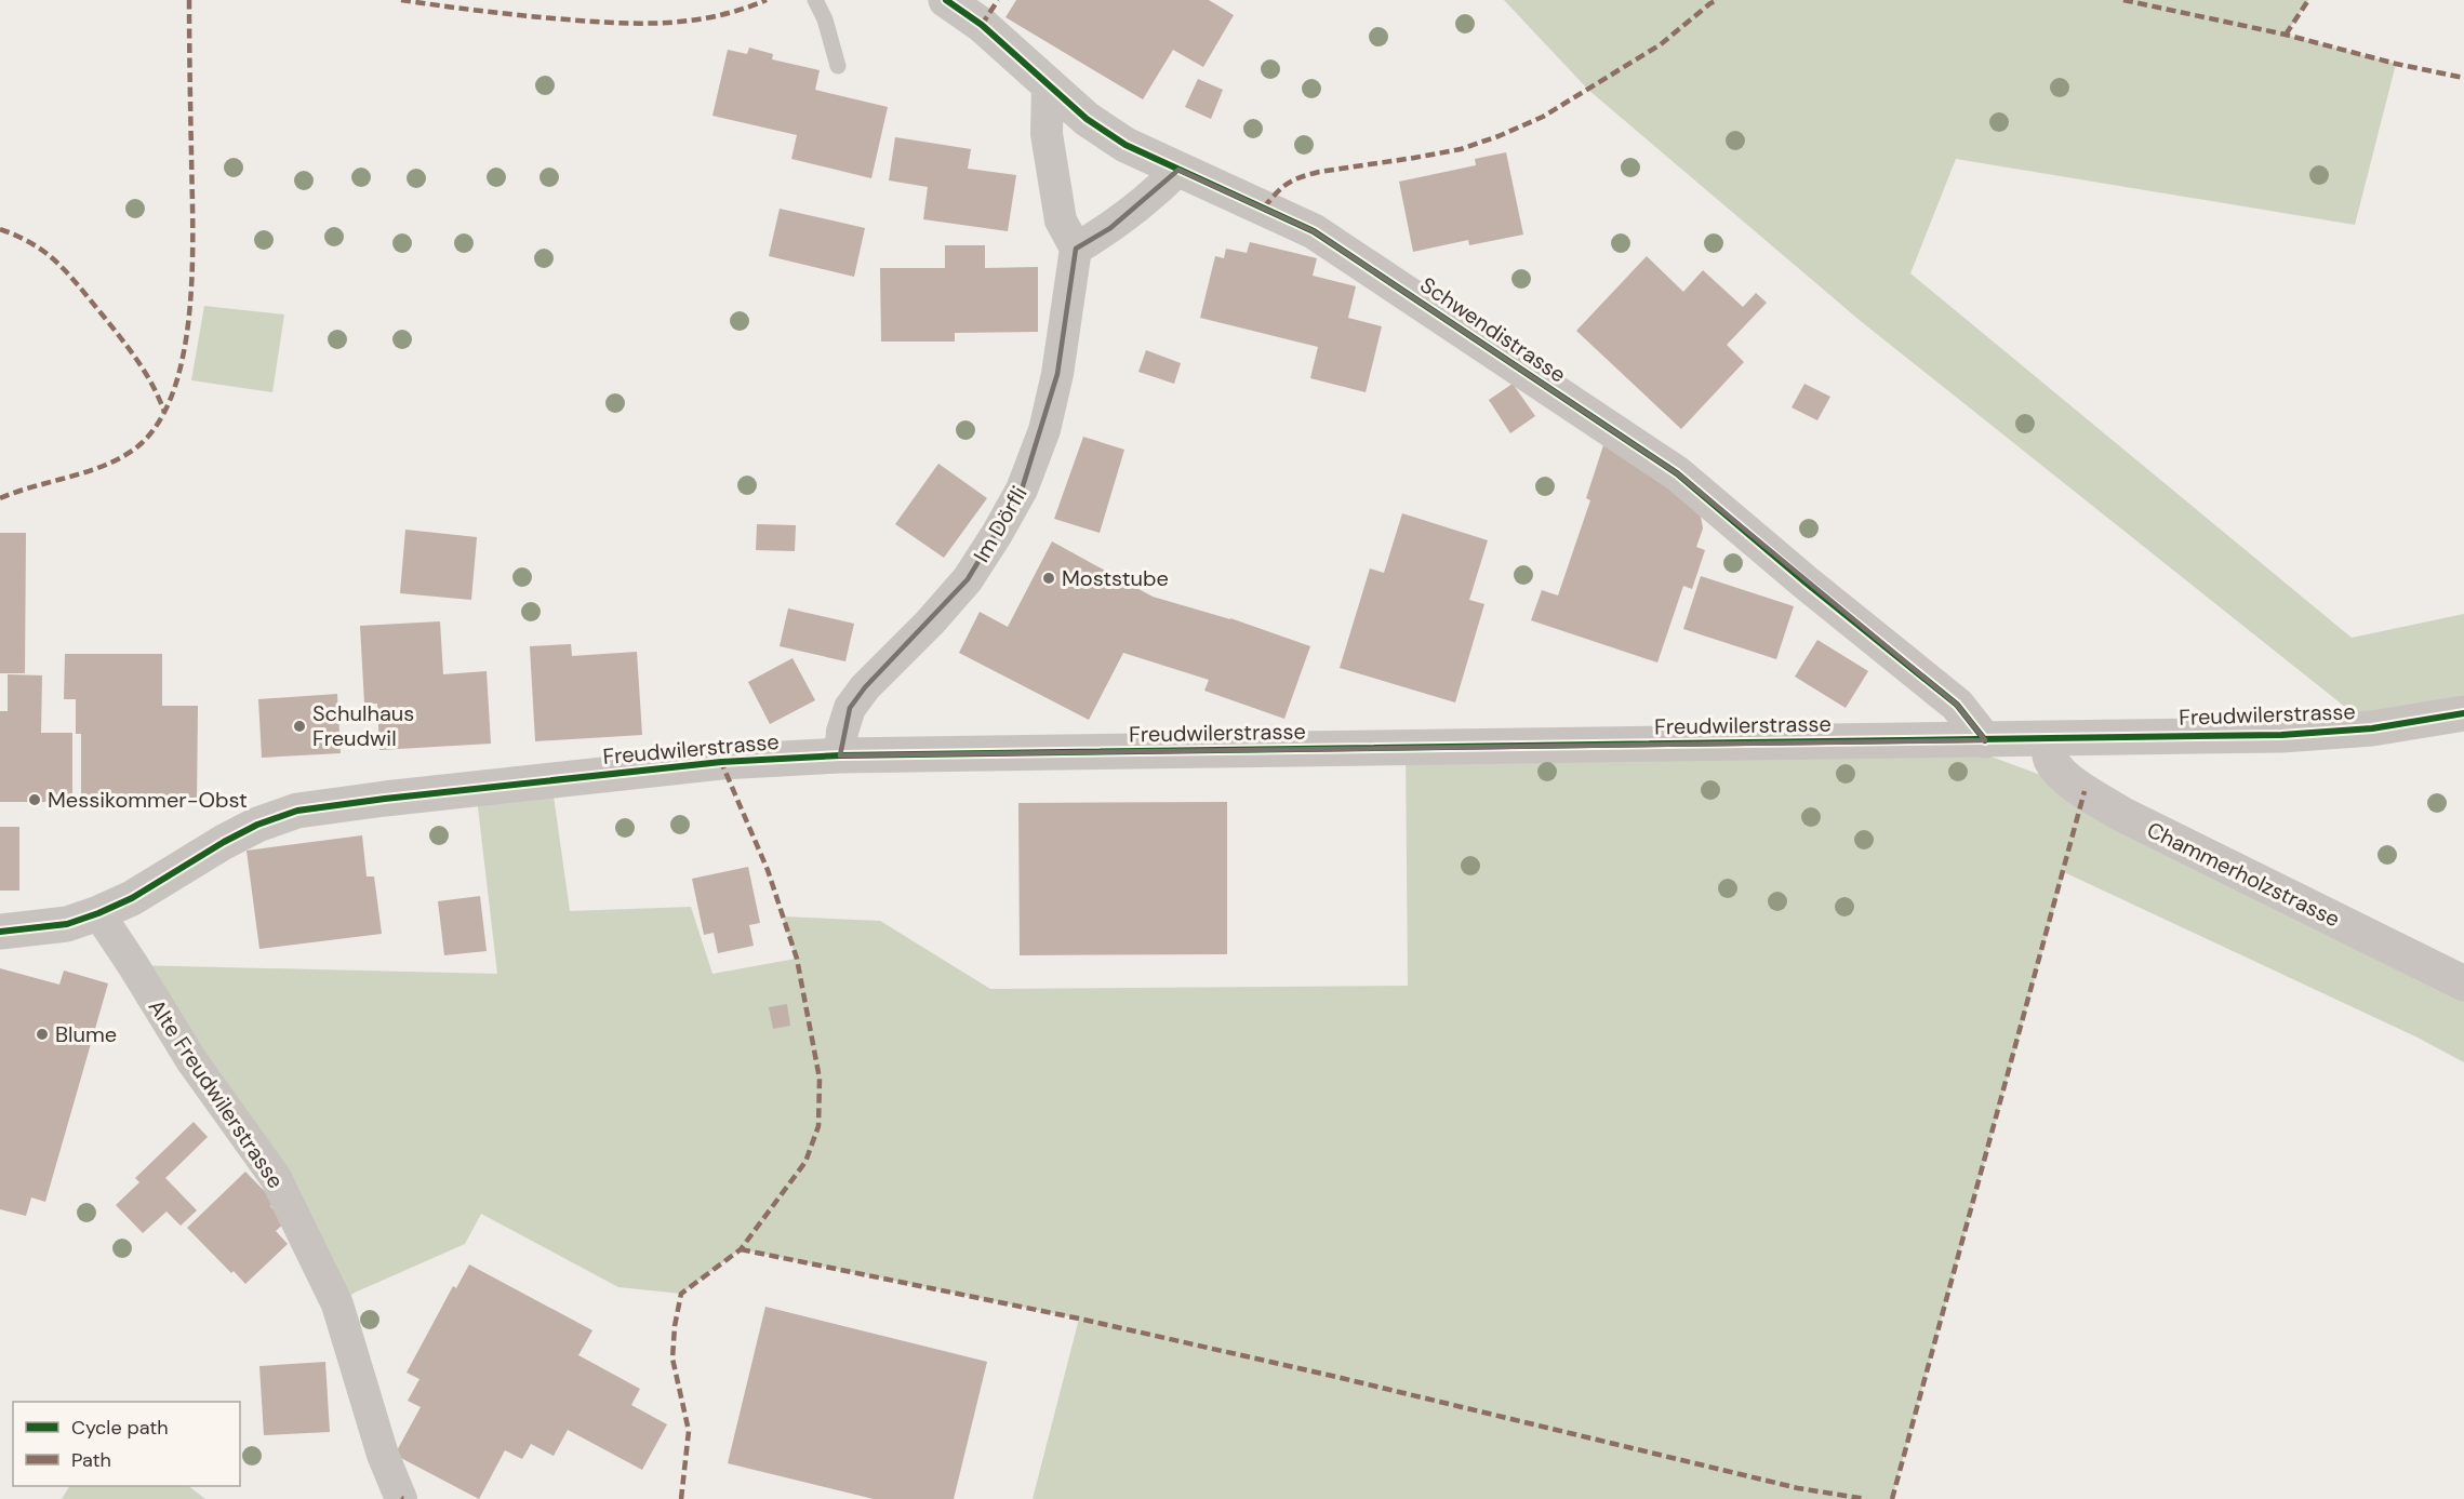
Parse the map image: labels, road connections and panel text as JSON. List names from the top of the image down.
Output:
{
  "streets": {
    "street": [
      "Schwendistrasse",
      "Im Dörfli",
      "Freudwilerstrasse",
      "Chammerholzstrasse",
      "Alte Freudwilerstrasse"
    ]
  },
  "crossings": [
    ["Schwendistrasse", "Freudwilerstrasse"],
    ["Im Dörfli", "Freudwilerstrasse"],
    ["Freudwilerstrasse", "Chammerholzstrasse"],
    ["Freudwilerstrasse", "Alte Freudwilerstrasse"]
  ],
  "places": [
    "Moststube",
    "Schulhaus Freudwil",
    "Messikommer-Obst",
    "Blume"
  ],
  "legend": ["Cycle path", "Path"]
}
